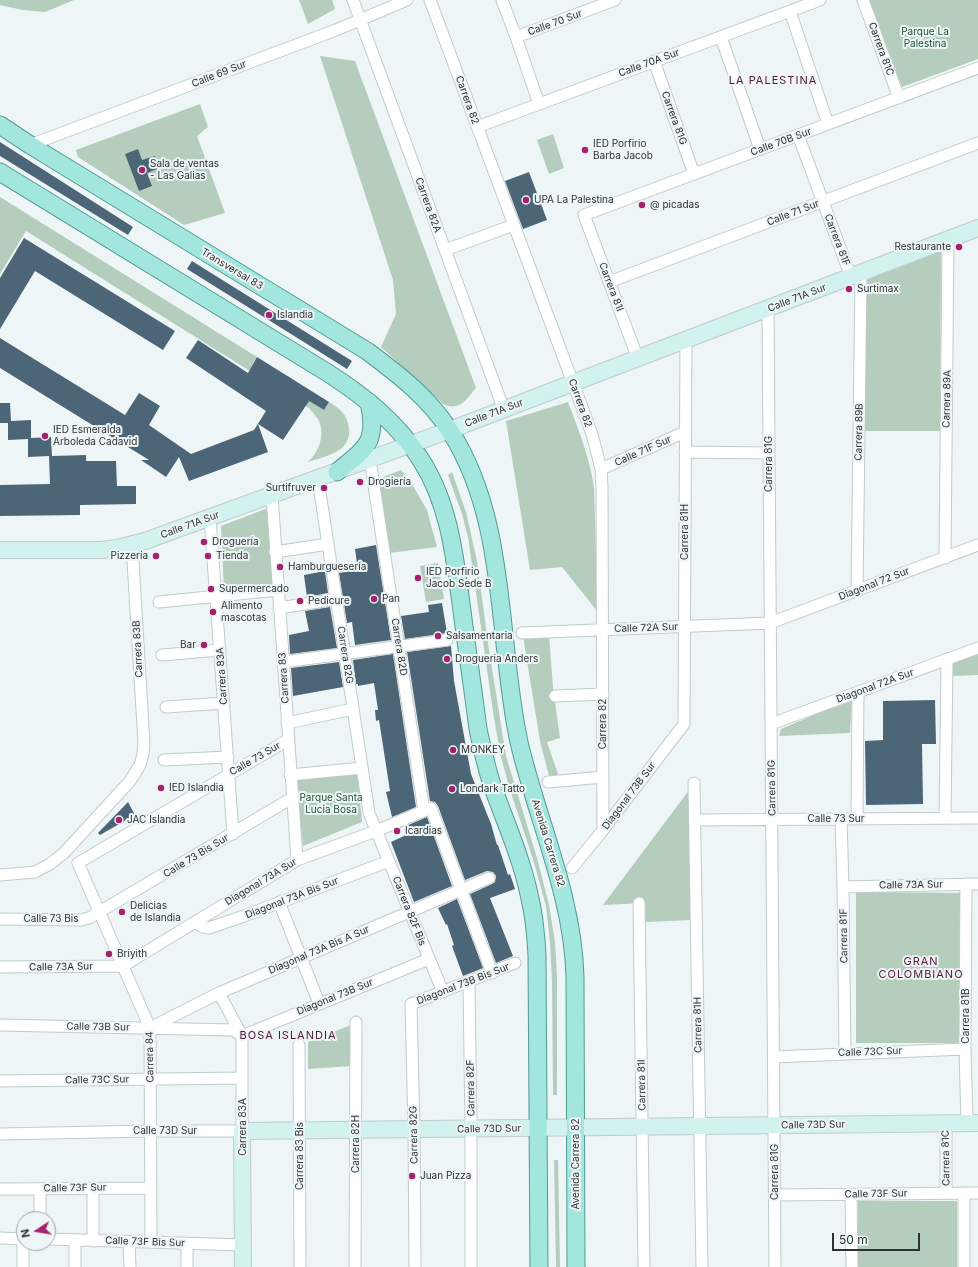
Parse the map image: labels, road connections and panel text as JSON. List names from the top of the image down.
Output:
{
  "streets": {
    "main road": ["Transversal 83", "Avenida Carrera 82"],
    "street": [
      "Calle 70 Sur",
      "Carrera 81C",
      "Calle 70A Sur",
      "Calle 69 Sur",
      "Carrera 82",
      "Carrera 81G",
      "Calle 70B Sur",
      "Carrera 82A",
      "Calle 71 Sur",
      "Carrera 81F",
      "Carrera 81I",
      "Calle 71A Sur",
      "Carrera 89A",
      "Carrera 89B",
      "Calle 71F Sur",
      "Carrera 81H",
      "Diagonal 72 Sur",
      "Calle 72A Sur",
      "Carrera 82D",
      "Carrera 83B",
      "Carrera 82G",
      "Carrera 83A",
      "Carrera 83",
      "Diagonal 72A Sur",
      "Calle 73 Sur",
      "Diagonal 73B Sur",
      "Calle 73 Bis Sur",
      "Diagonal 73A Sur",
      "Calle 73A Sur",
      "Diagonal 73A Bis Sur",
      "Carrera 82F Bis",
      "Calle 73 Bis",
      "Diagonal 73A Bis A Sur",
      "Diagonal 73B Bis Sur",
      "Carrera 81B",
      "Calle 73B Sur",
      "Calle 73C Sur",
      "Carrera 84",
      "Carrera 82F",
      "Calle 73D Sur",
      "Carrera 82H",
      "Carrera 83 Bis",
      "Calle 73F Sur",
      "Calle 73F Bis Sur"
    ]
  },
  "crossings": [
    ["Carrera 81C", "Calle 70B Sur"],
    ["Carrera 81C", "Calle 73D Sur"],
    ["Carrera 81C", "Calle 73F Sur"],
    ["Calle 70A Sur", "Carrera 82"],
    ["Calle 70A Sur", "Carrera 81G"],
    ["Calle 69 Sur", "Carrera 82A"],
    ["Calle 69 Sur", "Transversal 83"],
    ["Carrera 82", "Calle 71A Sur"],
    ["Carrera 82", "Calle 71F Sur"],
    ["Carrera 82", "Calle 72A Sur"],
    ["Carrera 82", "Diagonal 73B Sur"],
    ["Carrera 81G", "Calle 70B Sur"],
    ["Carrera 81G", "Calle 71A Sur"],
    ["Carrera 81G", "Calle 71F Sur"],
    ["Carrera 81G", "Diagonal 72 Sur"],
    ["Carrera 81G", "Calle 72A Sur"],
    ["Carrera 81G", "Diagonal 72A Sur"],
    ["Carrera 81G", "Calle 73 Sur"],
    ["Carrera 81G", "Calle 73C Sur"],
    ["Carrera 81G", "Calle 73D Sur"],
    ["Carrera 81G", "Calle 73F Sur"],
    ["Calle 70B Sur", "Carrera 81F"],
    ["Calle 70B Sur", "Carrera 81I"],
    ["Carrera 82A", "Calle 71A Sur"],
    ["Calle 71 Sur", "Carrera 81F"],
    ["Calle 71 Sur", "Carrera 81I"],
    ["Carrera 81F", "Calle 71A Sur"],
    ["Carrera 81F", "Carrera 89B"],
    ["Carrera 81F", "Calle 73 Sur"],
    ["Carrera 81F", "Calle 73A Sur"],
    ["Carrera 81F", "Calle 73C Sur"],
    ["Transversal 83", "Calle 71A Sur"],
    ["Transversal 83", "Avenida Carrera 82"],
    ["Carrera 81I", "Calle 71A Sur"],
    ["Carrera 81I", "Calle 73D Sur"],
    ["Calle 71A Sur", "Carrera 89A"],
    ["Calle 71A Sur", "Carrera 89B"],
    ["Calle 71A Sur", "Carrera 81H"],
    ["Calle 71A Sur", "Carrera 82D"],
    ["Calle 71A Sur", "Carrera 83B"],
    ["Calle 71A Sur", "Carrera 82G"],
    ["Calle 71A Sur", "Carrera 83A"],
    ["Calle 71A Sur", "Carrera 83"],
    ["Calle 71A Sur", "Avenida Carrera 82"],
    ["Carrera 89A", "Diagonal 72 Sur"],
    ["Carrera 89B", "Diagonal 72 Sur"],
    ["Calle 71F Sur", "Carrera 81H"],
    ["Carrera 81H", "Calle 72A Sur"],
    ["Carrera 81H", "Calle 73 Sur"],
    ["Carrera 81H", "Diagonal 73B Sur"],
    ["Carrera 81H", "Calle 73D Sur"],
    ["Diagonal 72 Sur", "Calle 72A Sur"],
    ["Carrera 82D", "Diagonal 73A Sur"],
    ["Carrera 82D", "Diagonal 73A Bis A Sur"],
    ["Carrera 82D", "Diagonal 73B Bis Sur"],
    ["Carrera 82G", "Diagonal 73A Sur"],
    ["Carrera 82G", "Carrera 82F Bis"],
    ["Carrera 82G", "Diagonal 73B Bis Sur"],
    ["Carrera 82G", "Calle 73D Sur"],
    ["Carrera 83A", "Calle 73 Sur"],
    ["Carrera 83A", "Diagonal 73B Sur"],
    ["Carrera 83A", "Calle 73 Bis Sur"],
    ["Carrera 83A", "Diagonal 73A Bis A Sur"],
    ["Carrera 83A", "Calle 73B Sur"],
    ["Carrera 83A", "Calle 73C Sur"],
    ["Carrera 83A", "Calle 73D Sur"],
    ["Carrera 83A", "Calle 73F Bis Sur"],
    ["Carrera 83", "Calle 73 Sur"],
    ["Carrera 83", "Calle 73 Bis Sur"],
    ["Carrera 83", "Diagonal 73A Sur"],
    ["Calle 73 Sur", "Carrera 84"],
    ["Diagonal 73B Sur", "Carrera 82F Bis"],
    ["Diagonal 73B Sur", "Calle 73B Sur"],
    ["Avenida Carrera 82", "Calle 73D Sur"],
    ["Calle 73 Bis Sur", "Calle 73 Bis"],
    ["Calle 73 Bis Sur", "Carrera 84"],
    ["Diagonal 73A Sur", "Calle 73A Sur"],
    ["Diagonal 73A Sur", "Diagonal 73A Bis Sur"],
    ["Diagonal 73A Sur", "Carrera 82F Bis"],
    ["Diagonal 73A Sur", "Carrera 84"],
    ["Calle 73A Sur", "Carrera 81B"],
    ["Calle 73A Sur", "Carrera 84"],
    ["Diagonal 73A Bis Sur", "Carrera 82F Bis"],
    ["Carrera 82F Bis", "Diagonal 73A Bis A Sur"],
    ["Carrera 82F Bis", "Diagonal 73B Bis Sur"],
    ["Calle 73 Bis", "Carrera 84"],
    ["Diagonal 73A Bis A Sur", "Calle 73B Sur"],
    ["Diagonal 73A Bis A Sur", "Carrera 84"],
    ["Diagonal 73B Bis Sur", "Carrera 82F"],
    ["Carrera 81B", "Calle 73C Sur"],
    ["Carrera 81B", "Calle 73D Sur"],
    ["Calle 73B Sur", "Carrera 84"],
    ["Calle 73C Sur", "Carrera 84"],
    ["Carrera 84", "Calle 73D Sur"],
    ["Carrera 84", "Calle 73F Sur"],
    ["Carrera 84", "Calle 73F Bis Sur"],
    ["Carrera 82F", "Calle 73D Sur"],
    ["Calle 73D Sur", "Carrera 82H"],
    ["Calle 73D Sur", "Carrera 83 Bis"]
  ],
  "districts": ["LA PALESTINA", "GRAN COLOMBIANO", "BOSA ISLANDIA"],
  "parks": ["Parque La Palestina", "Parque Santa Lucia Bosa"],
  "places": [
    "IED Porfirio Barba Jacob",
    "Sala de ventas - Las Galias",
    "UPA La Palestina",
    "@ picadas",
    "Restaurante",
    "Surtimax",
    "Islandia",
    "IED Esmeralda Arboleda Cadavid",
    "Drogiería",
    "Surtifruver",
    "Droguería",
    "Pizzería",
    "Tienda",
    "Hamburguesería",
    "IED Porfirio Jacob Sede B",
    "Supermercado",
    "Pan",
    "Pedicure",
    "Alimento mascotas",
    "Salsamentaria",
    "Bar",
    "Drogueria Anders",
    "MONKEY",
    "IED Islandia",
    "Londark Tatto",
    "JAC Islandia",
    "Icardias",
    "Delicias de Islandia",
    "Briyith",
    "Juan Pizza"
  ],
  "scale_bar": "50 m",
  "north": "left"
}
